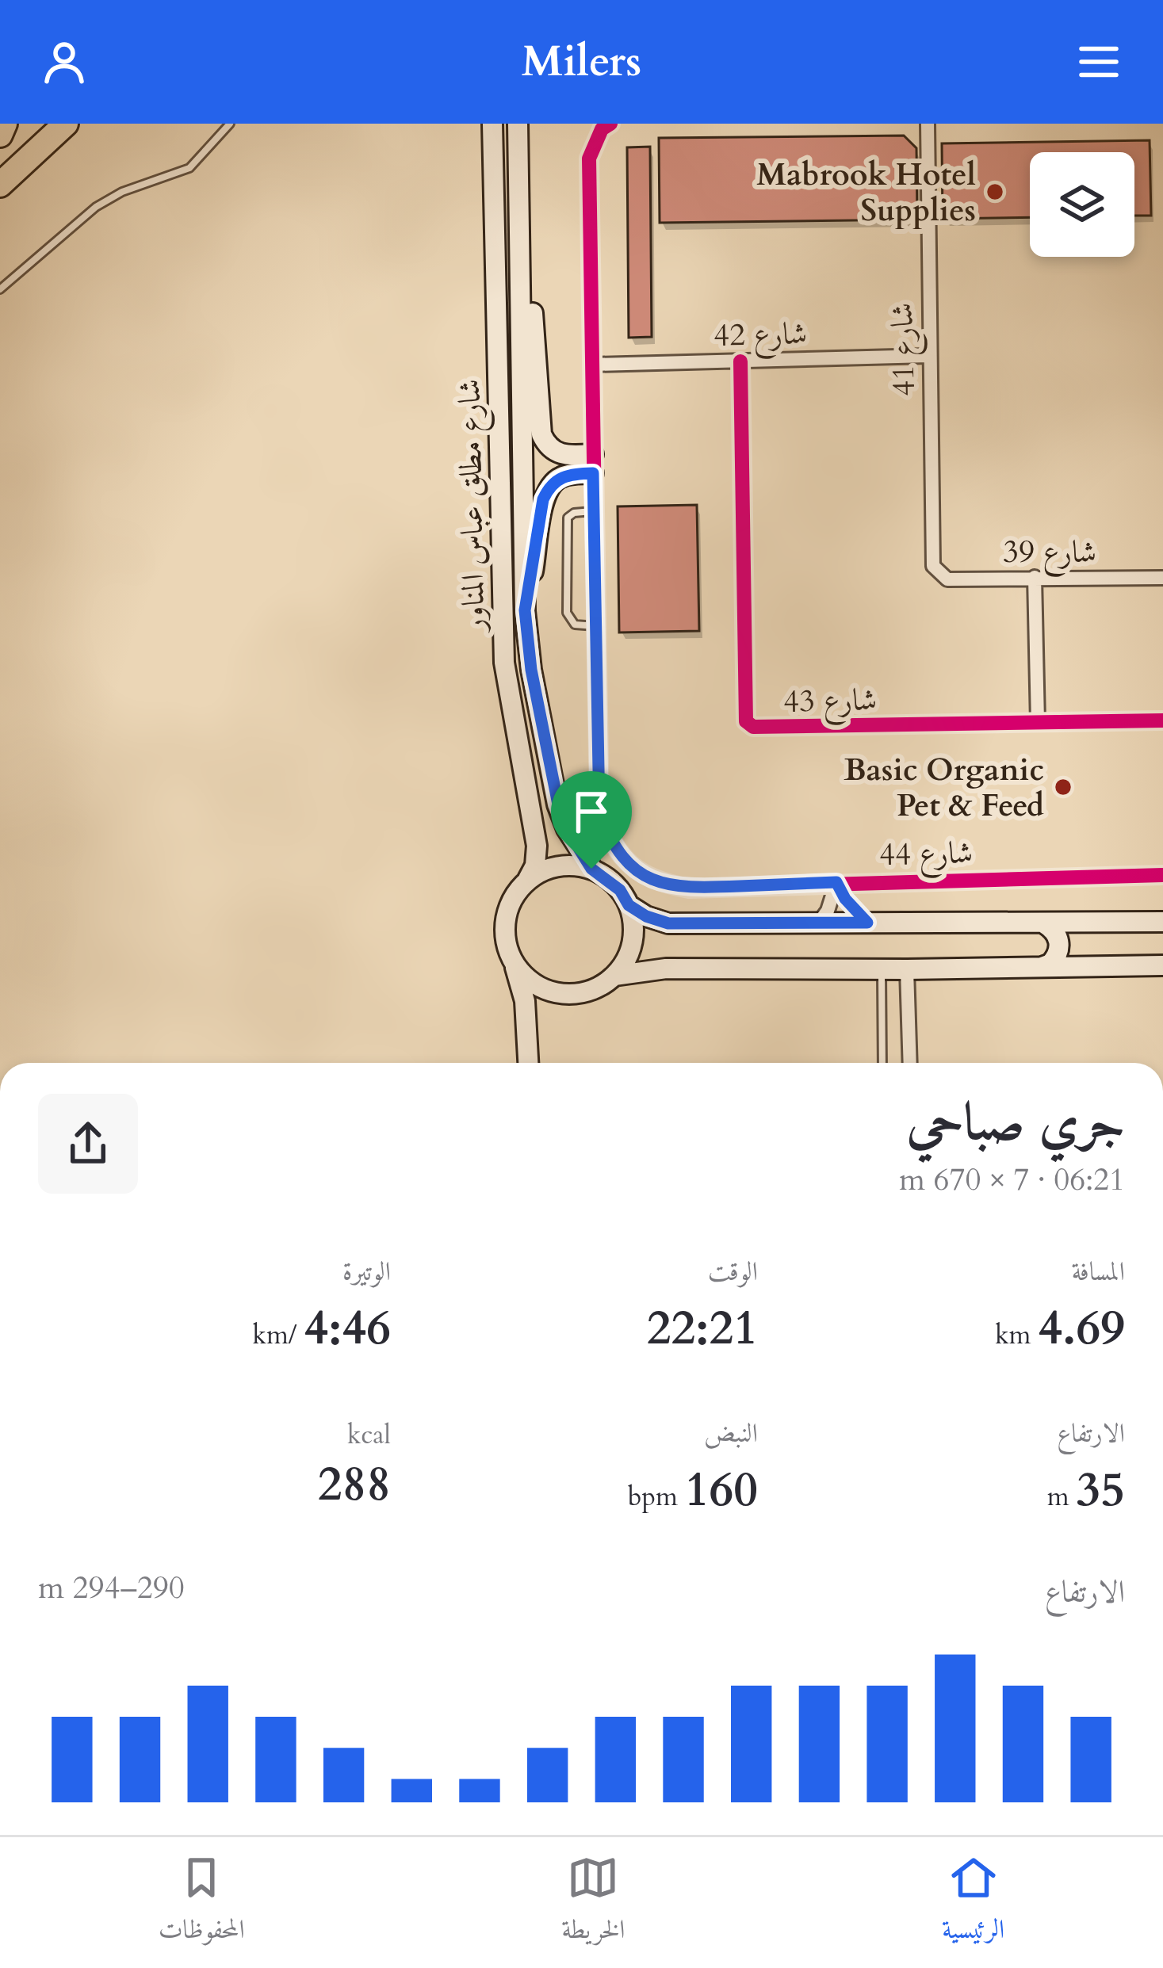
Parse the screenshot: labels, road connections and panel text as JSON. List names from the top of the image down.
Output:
{
  "streets": {
    "street": [
      "شارع 42",
      "شارع 41",
      "شارع مطلق عباس المناور",
      "شارع 39",
      "شارع 43",
      "شارع 44"
    ]
  },
  "crossings": [
    ["شارع 42", "شارع 41"],
    ["شارع 42", "شارع 43"],
    ["شارع 42", "شارع 44"],
    ["شارع 41", "شارع 39"]
  ],
  "places": ["Mabrook Hotel Supplies", "Basic Organic Pet & Feed"],
  "page": {
    "header": "Milers",
    "heading": ["جري صباحي", "06:21 · 7 × 670 m"],
    "stats": [
      ["المسافة", "4.69 km"],
      ["الوقت", "22:21"],
      ["الوتيرة", "4:46 /km"],
      ["الارتفاع", "35 m"],
      ["النبض", "160 bpm"],
      ["kcal", "288"]
    ],
    "chart": ["الارتفاع", "290–294 m"],
    "tabs": ["الرئيسية", "الخريطة", "المحفوظات"]
  }
}
